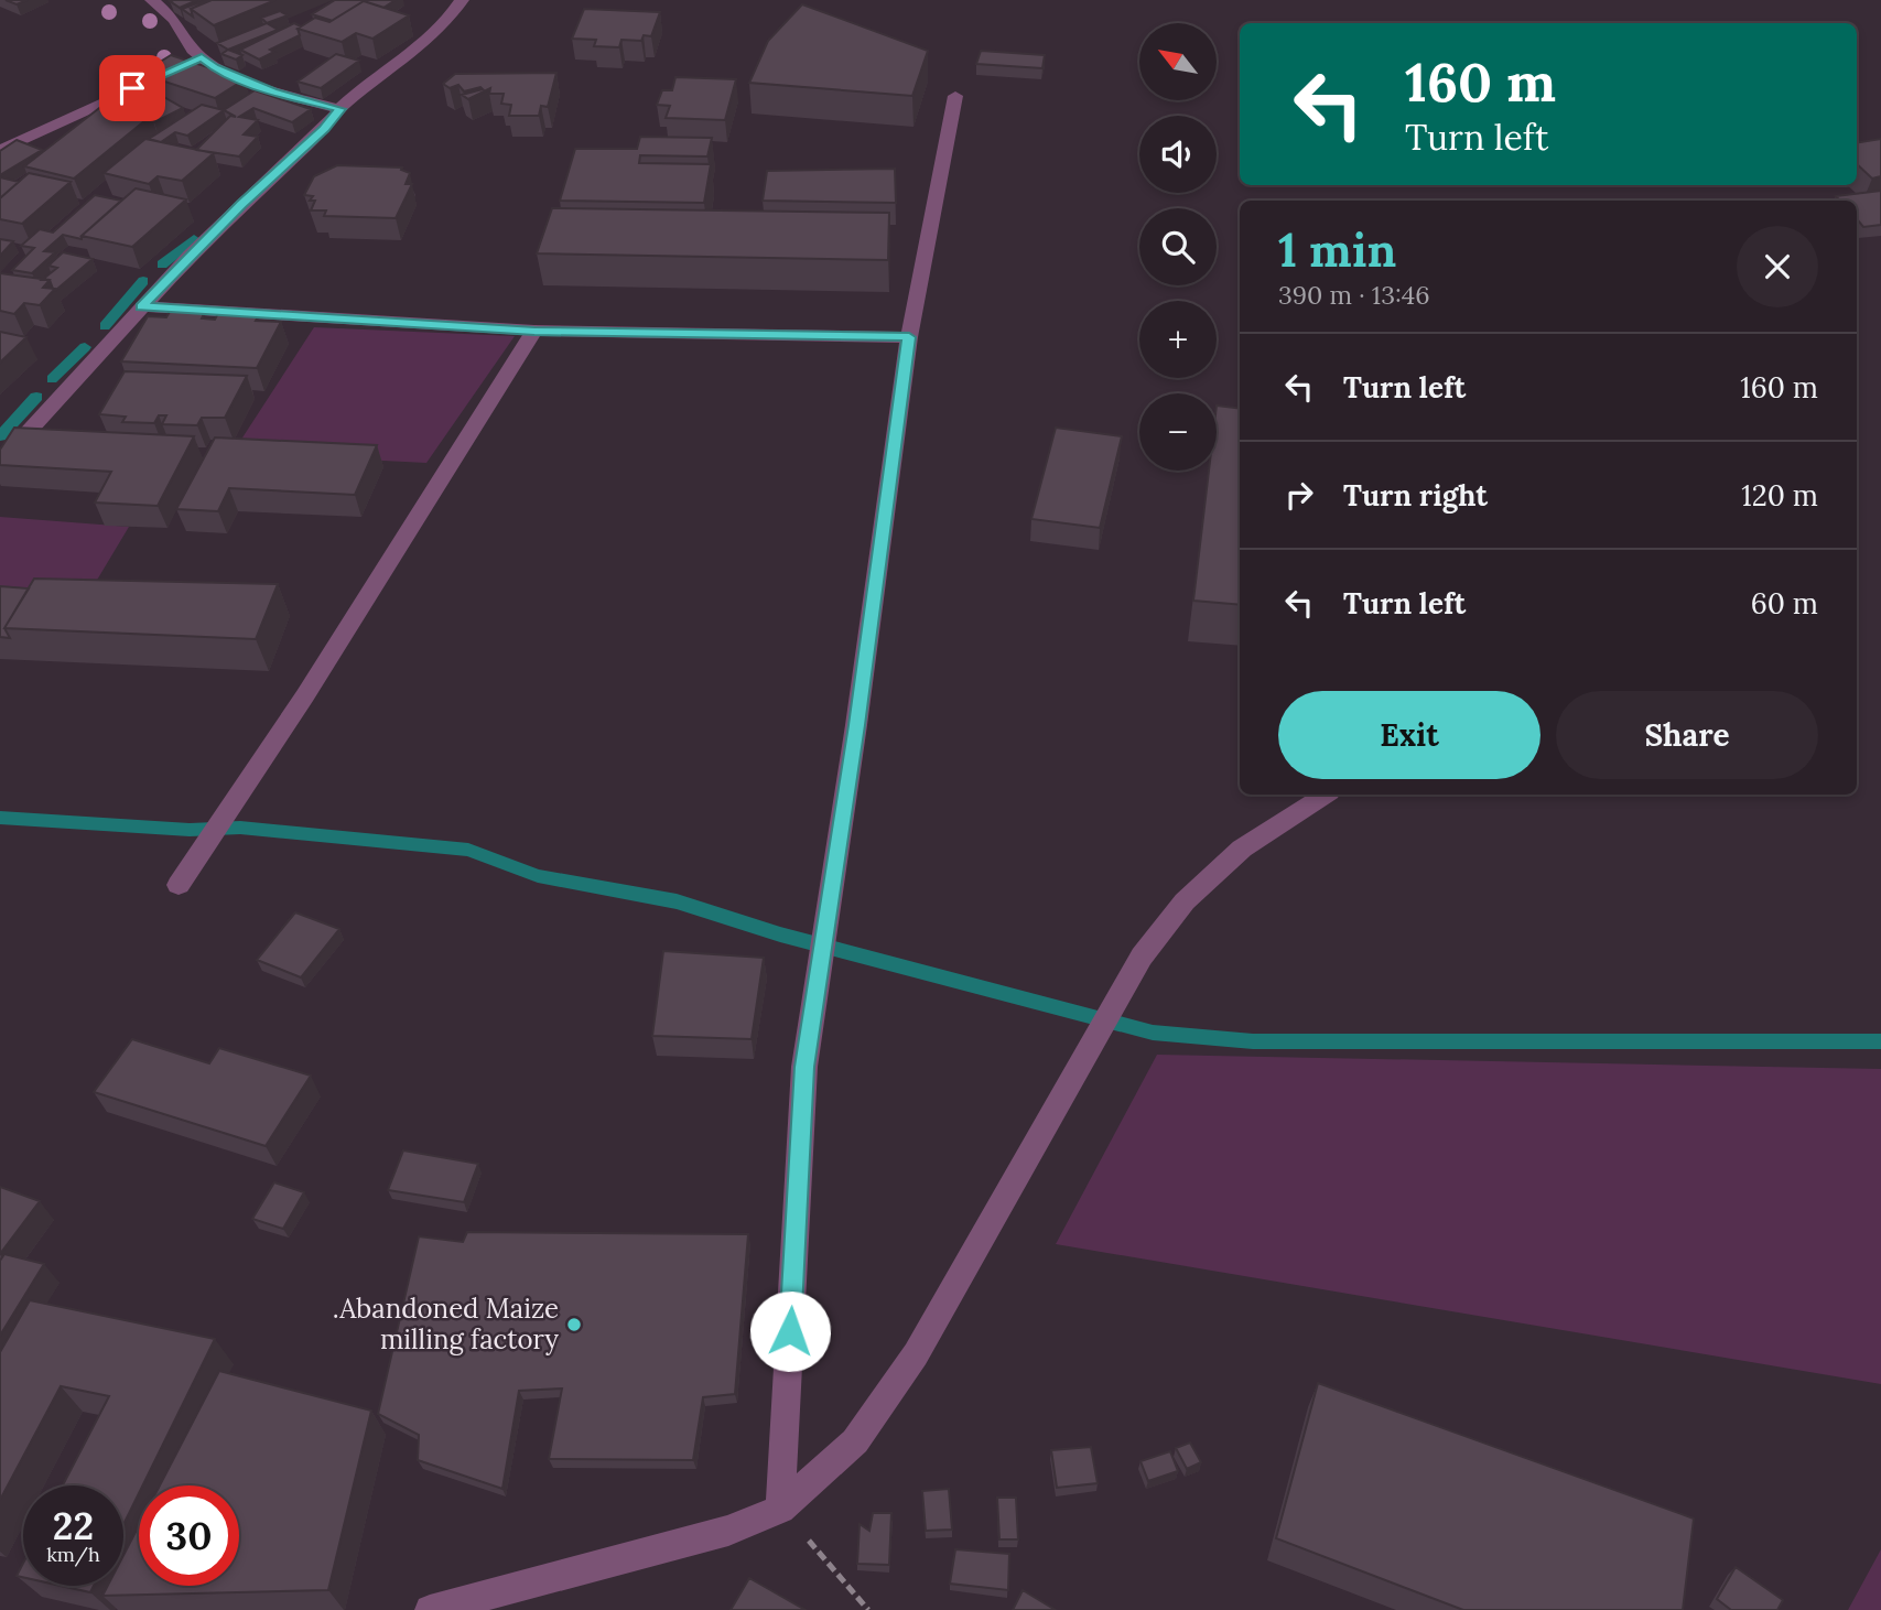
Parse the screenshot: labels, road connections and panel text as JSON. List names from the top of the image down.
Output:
{
  "places": [".Abandoned Maize milling factory"],
  "north": "top left",
  "page": {
    "map_buttons": ["+", "−"],
    "turn": ["160 m", "Turn left"],
    "heading": ["1 min", "390 m · 13:46"],
    "list": [
      {
        "name": "Turn left",
        "value": "160 m"
      },
      {
        "name": "Turn right",
        "value": "120 m"
      },
      {
        "name": "Turn left",
        "value": "60 m"
      }
    ],
    "buttons": ["Exit", "Share"],
    "speed": "22 km/h",
    "limit": "30"
  }
}
